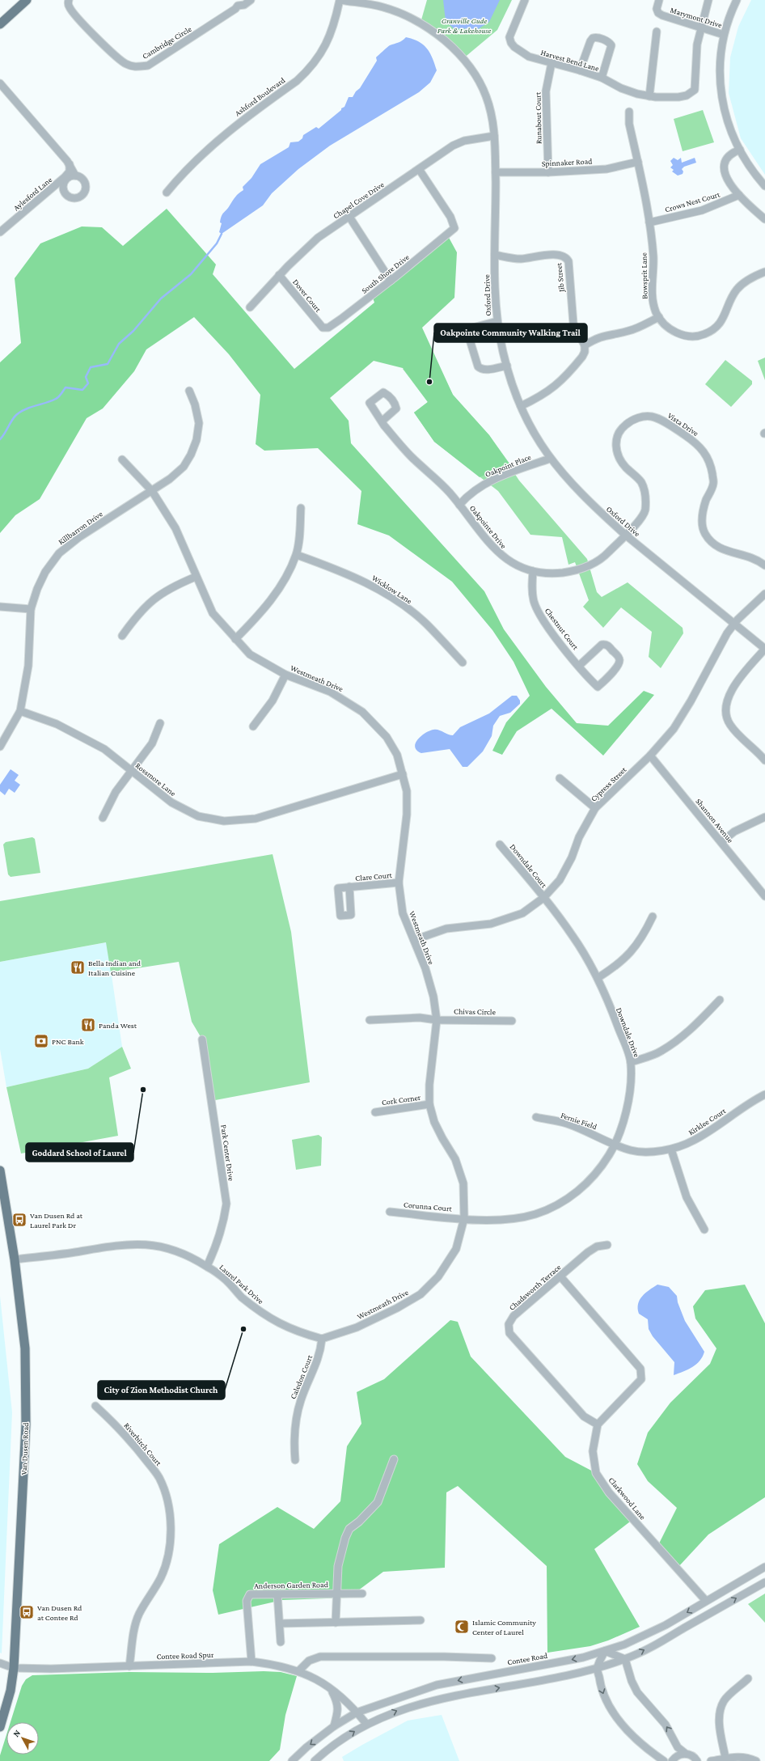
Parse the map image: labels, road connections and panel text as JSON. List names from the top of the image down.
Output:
{
  "streets": {
    "main road": ["Van Dusen Road"],
    "street": [
      "Marymont Drive",
      "Cambridge Circle",
      "Harvest Bend Lane",
      "Ashford Boulevard",
      "Runabout Court",
      "Spinnaker Road",
      "Aylesford Lane",
      "Chapel Cove Drive",
      "Crows Nest Court",
      "South Shore Drive",
      "Bowsprit Lane",
      "Jib Street",
      "Dover Court",
      "Oxford Drive",
      "Vista Drive",
      "Oakpoint Place",
      "Oakpointe Drive",
      "Killbarron Drive",
      "Wicklow Lane",
      "Chestnut Court",
      "Westmeath Drive",
      "Rossmore Lane",
      "Cypress Street",
      "Shannon Avenue",
      "Downdale Court",
      "Clare Court",
      "Chivas Circle",
      "Downdale Drive",
      "Cork Corner",
      "Fernie Field",
      "Kirklee Court",
      "Park Center Drive",
      "Corunna Court",
      "Laurel Park Drive",
      "Chadsworth Terrace",
      "Caledon Court",
      "Riverbirch Court",
      "Clarkwood Lane",
      "Anderson Garden Road",
      "Contee Road Spur",
      "Contee Road"
    ]
  },
  "crossings": [
    ["Marymont Drive", "Harvest Bend Lane"],
    ["Harvest Bend Lane", "Runabout Court"],
    ["Ashford Boulevard", "Oxford Drive"],
    ["Runabout Court", "Spinnaker Road"],
    ["Spinnaker Road", "Bowsprit Lane"],
    ["Spinnaker Road", "Oxford Drive"],
    ["Chapel Cove Drive", "South Shore Drive"],
    ["Chapel Cove Drive", "Dover Court"],
    ["Chapel Cove Drive", "Oxford Drive"],
    ["Crows Nest Court", "Bowsprit Lane"],
    ["South Shore Drive", "Dover Court"],
    ["Jib Street", "Oxford Drive"],
    ["Oxford Drive", "Vista Drive"],
    ["Oxford Drive", "Oakpoint Place"],
    ["Oxford Drive", "Oakpointe Drive"],
    ["Oxford Drive", "Cypress Street"],
    ["Vista Drive", "Oakpointe Drive"],
    ["Oakpoint Place", "Oakpointe Drive"],
    ["Oakpointe Drive", "Chestnut Court"],
    ["Killbarron Drive", "Westmeath Drive"],
    ["Killbarron Drive", "Rossmore Lane"],
    ["Westmeath Drive", "Rossmore Lane"],
    ["Westmeath Drive", "Cypress Street"],
    ["Westmeath Drive", "Clare Court"],
    ["Westmeath Drive", "Chivas Circle"],
    ["Westmeath Drive", "Downdale Drive"],
    ["Westmeath Drive", "Cork Corner"],
    ["Westmeath Drive", "Corunna Court"],
    ["Westmeath Drive", "Laurel Park Drive"],
    ["Westmeath Drive", "Caledon Court"],
    ["Cypress Street", "Shannon Avenue"],
    ["Cypress Street", "Downdale Court"],
    ["Cypress Street", "Downdale Drive"],
    ["Downdale Court", "Downdale Drive"],
    ["Downdale Drive", "Fernie Field"],
    ["Downdale Drive", "Kirklee Court"],
    ["Downdale Drive", "Corunna Court"],
    ["Fernie Field", "Kirklee Court"],
    ["Park Center Drive", "Laurel Park Drive"],
    ["Laurel Park Drive", "Caledon Court"],
    ["Laurel Park Drive", "Van Dusen Road"],
    ["Chadsworth Terrace", "Clarkwood Lane"],
    ["Riverbirch Court", "Contee Road Spur"],
    ["Van Dusen Road", "Contee Road Spur"],
    ["Clarkwood Lane", "Contee Road"],
    ["Anderson Garden Road", "Contee Road Spur"],
    ["Contee Road Spur", "Contee Road"]
  ],
  "parks": ["Granville Gude Park & Lakehouse"],
  "places": {
    "other": ["Oakpointe Community Walking Trail", "Goddard School of Laurel", "City of Zion Methodist Church"],
    "restaurant": ["Bella Indian and Italian Cuisine", "Panda West"],
    "bank": ["PNC Bank"],
    "bus stop": ["Van Dusen Rd at Laurel Park Dr", "Van Dusen Rd at Contee Rd"],
    "mosque": ["Islamic Community Center of Laurel"]
  },
  "north": "top left"
}
